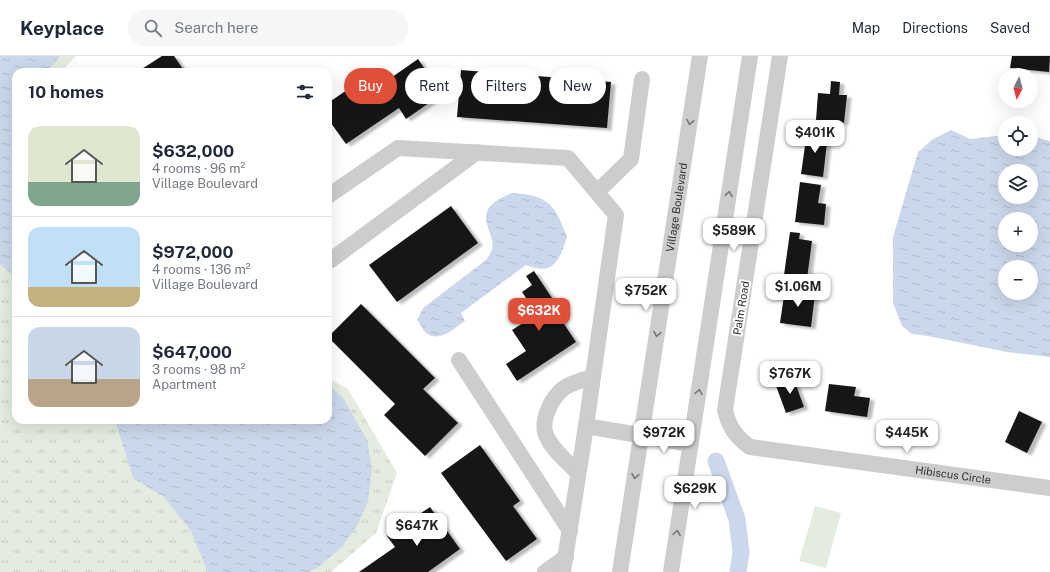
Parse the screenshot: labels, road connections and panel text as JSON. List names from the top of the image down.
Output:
{
  "streets": {
    "street": ["Village Boulevard", "Palm Road", "Hibiscus Circle"]
  },
  "crossings": [
    ["Palm Road", "Hibiscus Circle"]
  ],
  "north": "bottom",
  "page": {
    "header": "Keyplace",
    "search": "Search here",
    "nav": ["Map", "Directions", "Saved"],
    "map_buttons": ["+", "−"],
    "chip": [
      "Buy",
      "Rent",
      "Filters",
      "New"
    ],
    "heading": "10 homes",
    "list": [
      {
        "name": "$632,000",
        "note": "4 rooms · 96 m² · Village Boulevard"
      },
      {
        "name": "$972,000",
        "note": "4 rooms · 136 m² · Village Boulevard"
      },
      {
        "name": "$647,000",
        "note": "3 rooms · 98 m² · Apartment"
      }
    ],
    "price": [
      "$401K",
      "$589K",
      "$1.06M",
      "$752K",
      "$632K",
      "$767K",
      "$972K",
      "$445K",
      "$629K",
      "$647K"
    ]
  }
}
